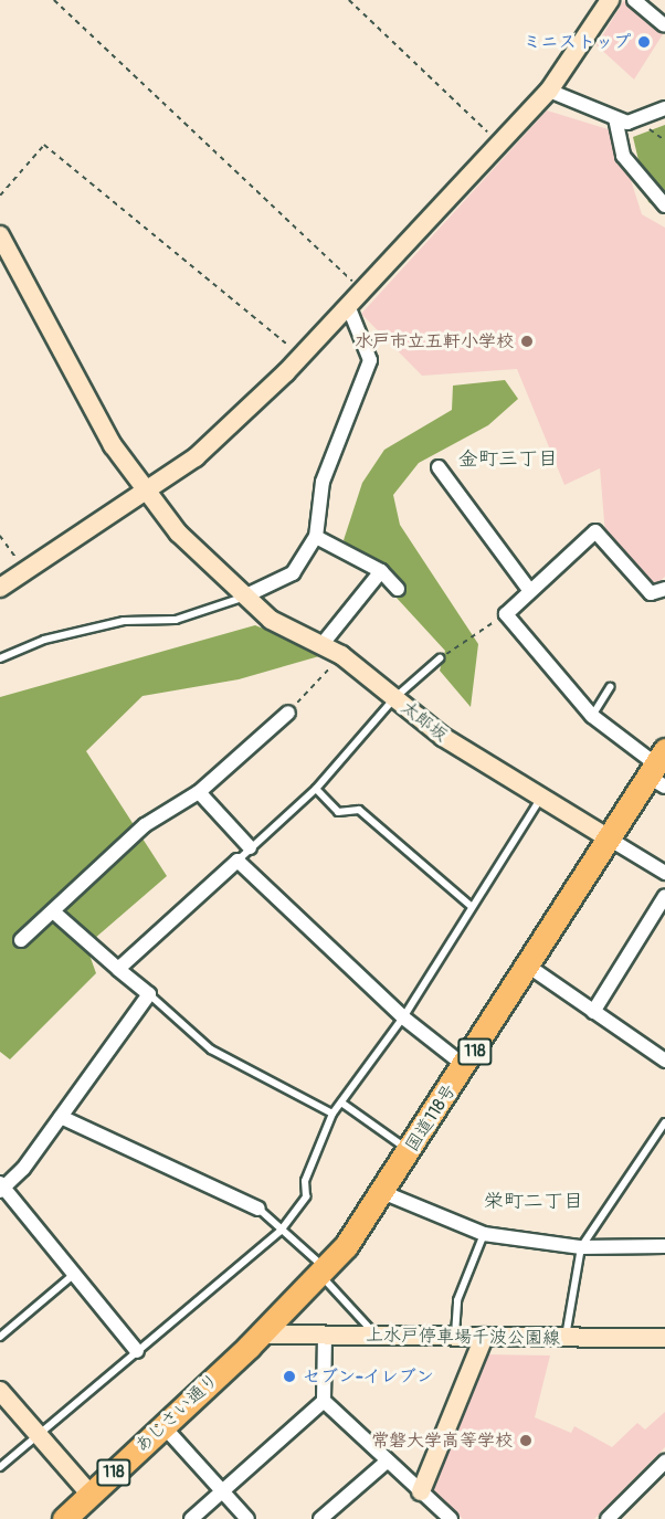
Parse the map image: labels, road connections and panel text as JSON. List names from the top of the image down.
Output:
{
  "streets": {
    "highway": ["118", "国道118号", "あじさい通り"],
    "street": ["太郎坂", "上水戸停車場千波公園線"]
  },
  "crossings": [
    ["太郎坂", "国道118号"],
    ["国道118号", "上水戸停車場千波公園線"],
    ["国道118号", "あじさい通り"],
    ["上水戸停車場千波公園線", "あじさい通り"]
  ],
  "districts": ["金町三丁目", "栄町二丁目"],
  "places": [
    "ミニストップ",
    "水戸市立五軒小学校",
    "セブン-イレブン",
    "常磐大学高等学校"
  ]
}
